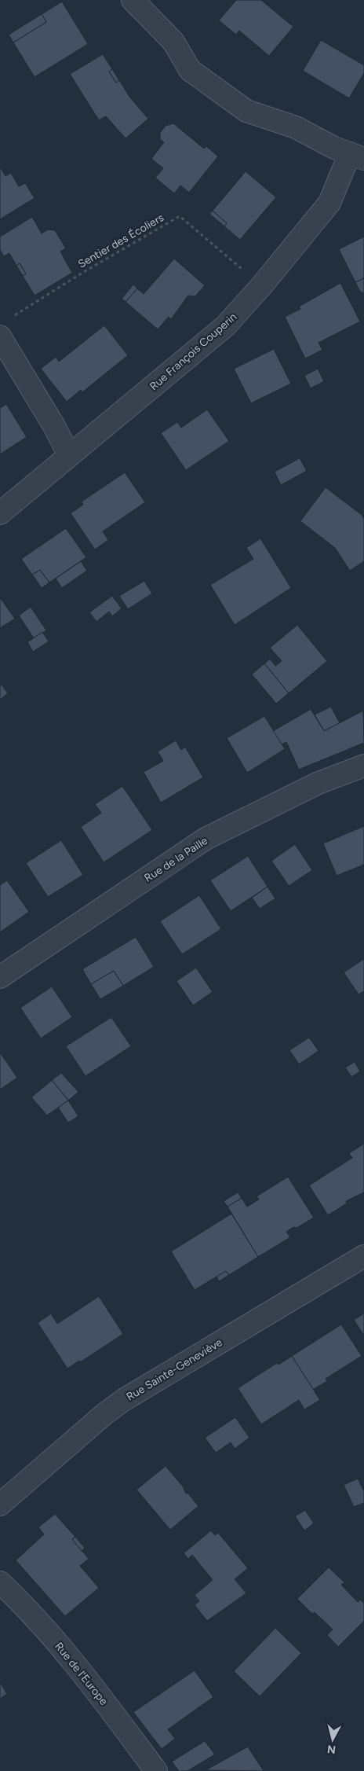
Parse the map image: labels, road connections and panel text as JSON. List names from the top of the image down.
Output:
{
  "streets": {
    "street": [
      "Rue François Couperin",
      "Rue de la Paille",
      "Rue Sainte-Geneviève",
      "Rue de l'Europe"
    ],
    "path": ["Sentier des Écoliers"]
  },
  "crossings": [
    ["Sentier des Écoliers", "Rue François Couperin"]
  ],
  "north": "bottom"
}
